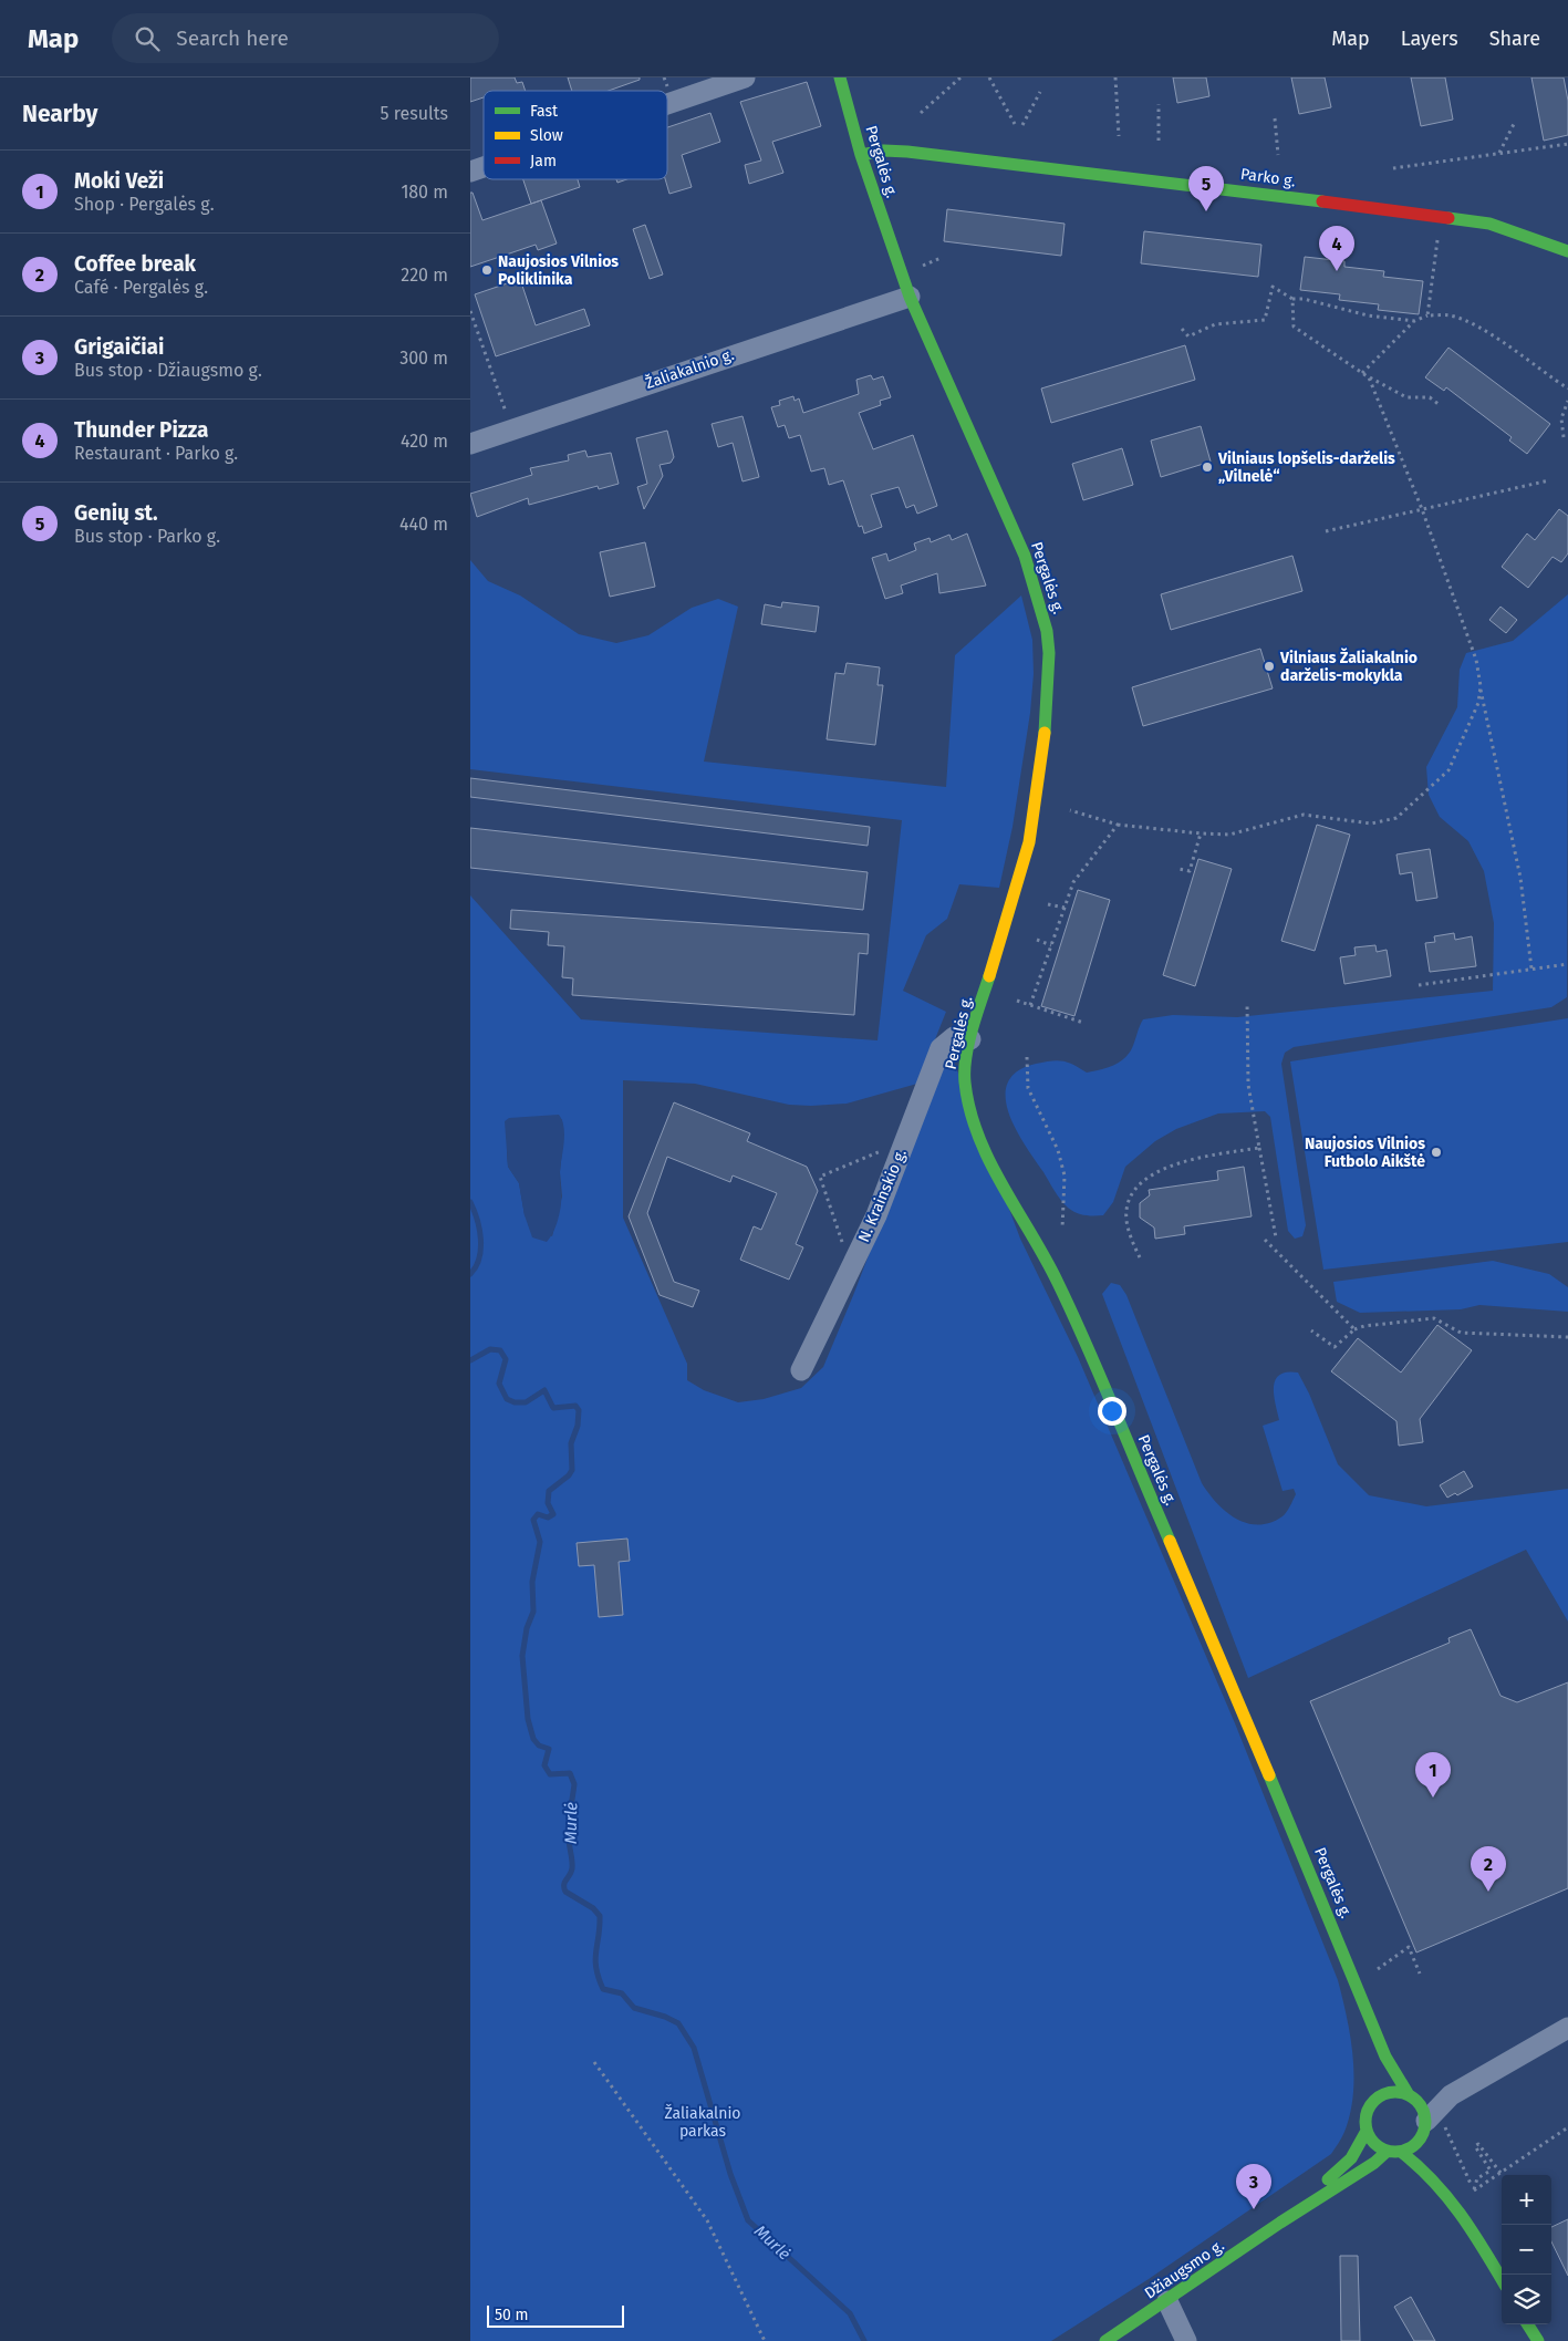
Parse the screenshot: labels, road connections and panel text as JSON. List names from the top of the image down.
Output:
{
  "streets": {
    "main road": ["Pergalės g.", "Parko g.", "Džiaugsmo g."],
    "street": ["Žaliakalnio g.", "N. Krainskio g."]
  },
  "crossings": [
    ["Pergalės g.", "Parko g."],
    ["Pergalės g.", "Žaliakalnio g."],
    ["Pergalės g.", "N. Krainskio g."],
    ["Pergalės g.", "Džiaugsmo g."]
  ],
  "water": ["Murlė"],
  "parks": ["Žaliakalnio parkas"],
  "places": [
    "Naujosios Vilnios Poliklinika",
    "Vilniaus lopšelis-darželis „Vilnelė“",
    "Vilniaus Žaliakalnio darželis-mokykla",
    "Naujosios Vilnios Futbolo Aikštė"
  ],
  "legend": ["Fast", "Slow", "Jam"],
  "scale_bar": "50 m",
  "page": {
    "header": "Map",
    "search": "Search here",
    "nav": ["Map", "Layers", "Share"],
    "heading": ["Nearby", "5 results"],
    "list": [
      {
        "mark": "1",
        "name": "Moki Veži",
        "note": "Shop · Pergalės g.",
        "value": "180 m"
      },
      {
        "mark": "2",
        "name": "Coffee break",
        "note": "Café · Pergalės g.",
        "value": "220 m"
      },
      {
        "mark": "3",
        "name": "Grigaičiai",
        "note": "Bus stop · Džiaugsmo g.",
        "value": "300 m"
      },
      {
        "mark": "4",
        "name": "Thunder Pizza",
        "note": "Restaurant · Parko g.",
        "value": "420 m"
      },
      {
        "mark": "5",
        "name": "Genių st.",
        "note": "Bus stop · Parko g.",
        "value": "440 m"
      }
    ],
    "pins": [
      "5",
      "4",
      "1",
      "2",
      "3"
    ],
    "map_buttons": ["+", "−"],
    "scale": "50 m"
  }
}
